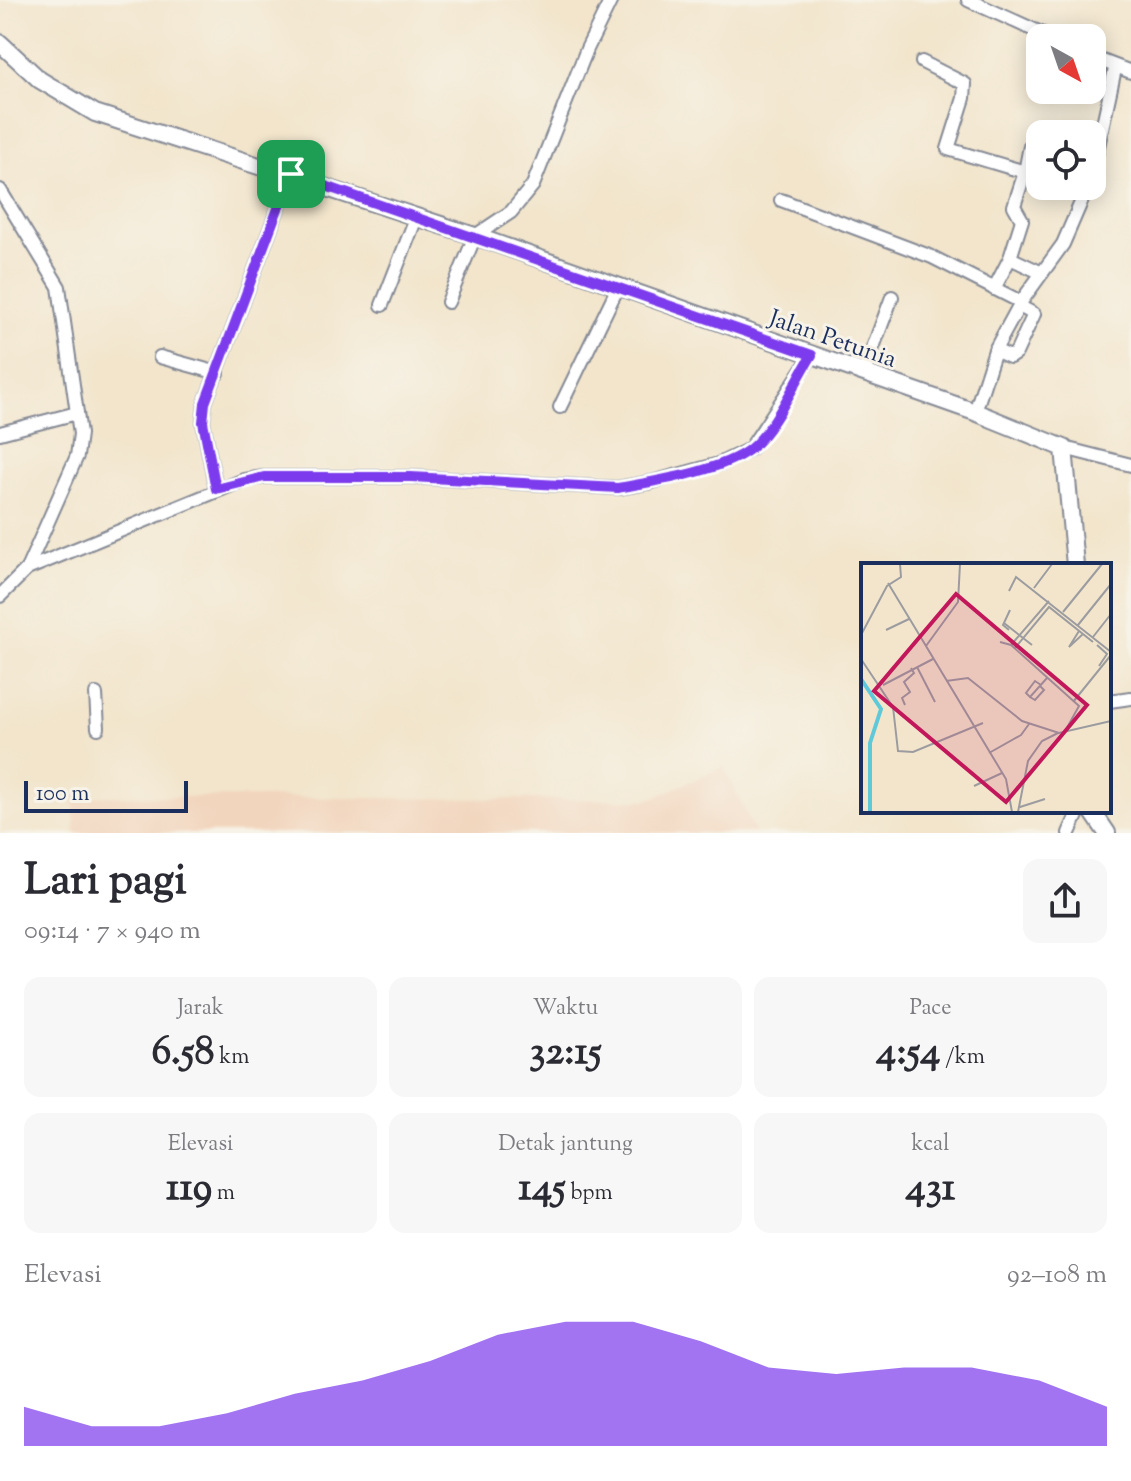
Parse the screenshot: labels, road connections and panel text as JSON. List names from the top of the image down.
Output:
{
  "streets": {
    "street": ["Jalan Petunia"]
  },
  "scale_bar": "100 m",
  "north": "bottom right",
  "page": {
    "scale": "100 m",
    "heading": ["Lari pagi", "09:14 · 7 × 940 m"],
    "stats": [
      ["Jarak", "6.58 km"],
      ["Waktu", "32:15"],
      ["Pace", "4:54 /km"],
      ["Elevasi", "119 m"],
      ["Detak jantung", "145 bpm"],
      ["kcal", "431"]
    ],
    "chart": ["Elevasi", "92–108 m"]
  }
}
